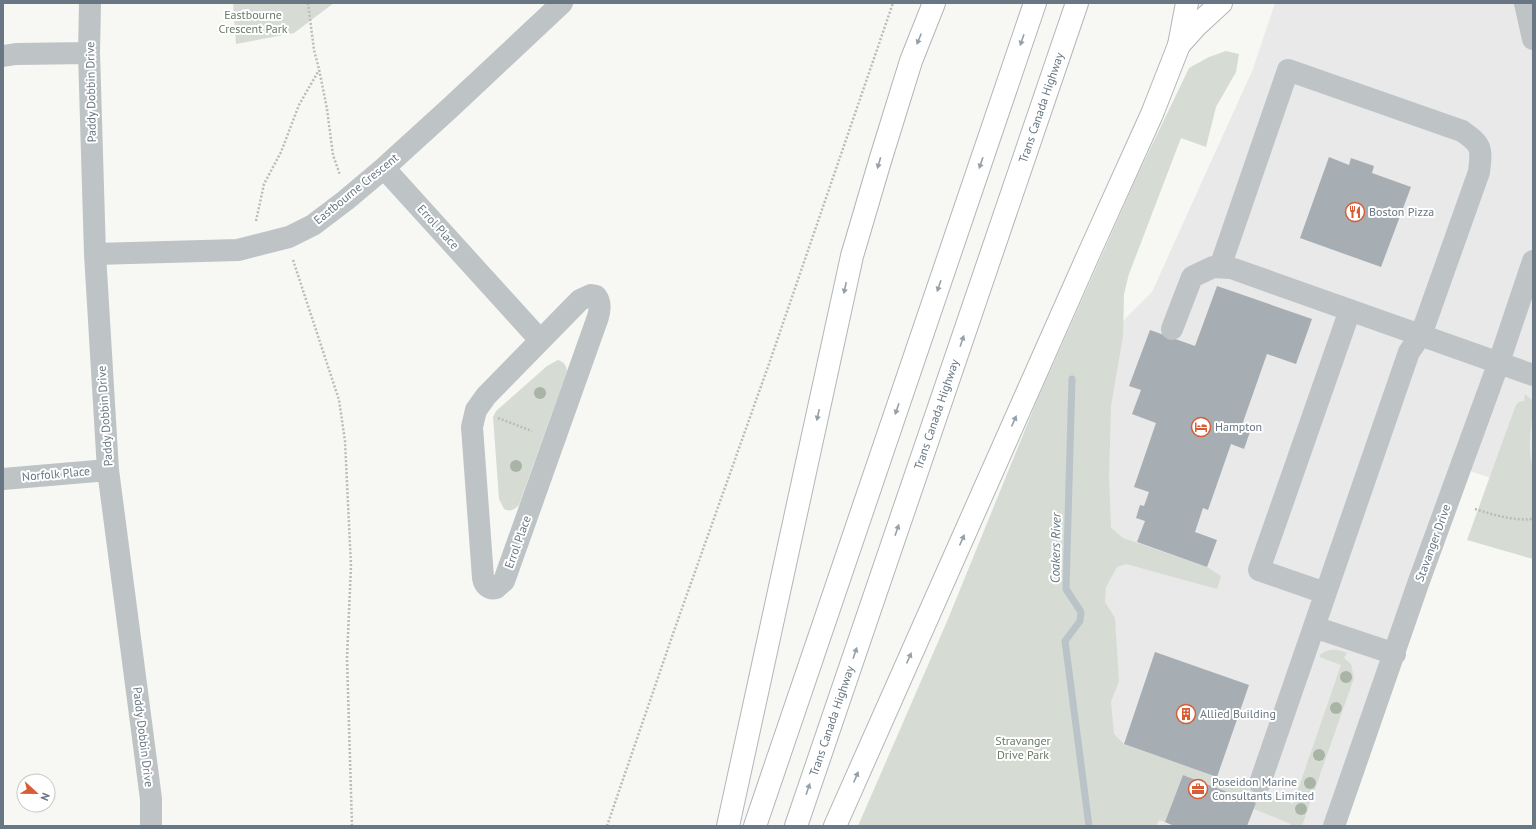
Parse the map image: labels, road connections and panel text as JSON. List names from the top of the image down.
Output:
{
  "streets": {
    "highway": ["Trans Canada Highway"],
    "street": [
      "Paddy Dobbin Drive",
      "Eastbourne Crescent",
      "Errol Place",
      "Norfolk Place",
      "Stavanger Drive"
    ]
  },
  "crossings": [
    ["Paddy Dobbin Drive", "Eastbourne Crescent"],
    ["Paddy Dobbin Drive", "Norfolk Place"],
    ["Eastbourne Crescent", "Errol Place"]
  ],
  "water": ["Coakers River"],
  "parks": ["Eastbourne Crescent Park", "Stravanger Drive Park"],
  "places": {
    "restaurant": ["Boston Pizza"],
    "hotel": ["Hampton"],
    "building": ["Allied Building"],
    "office": ["Poseidon Marine Consultants Limited"]
  },
  "north": "right"
}
